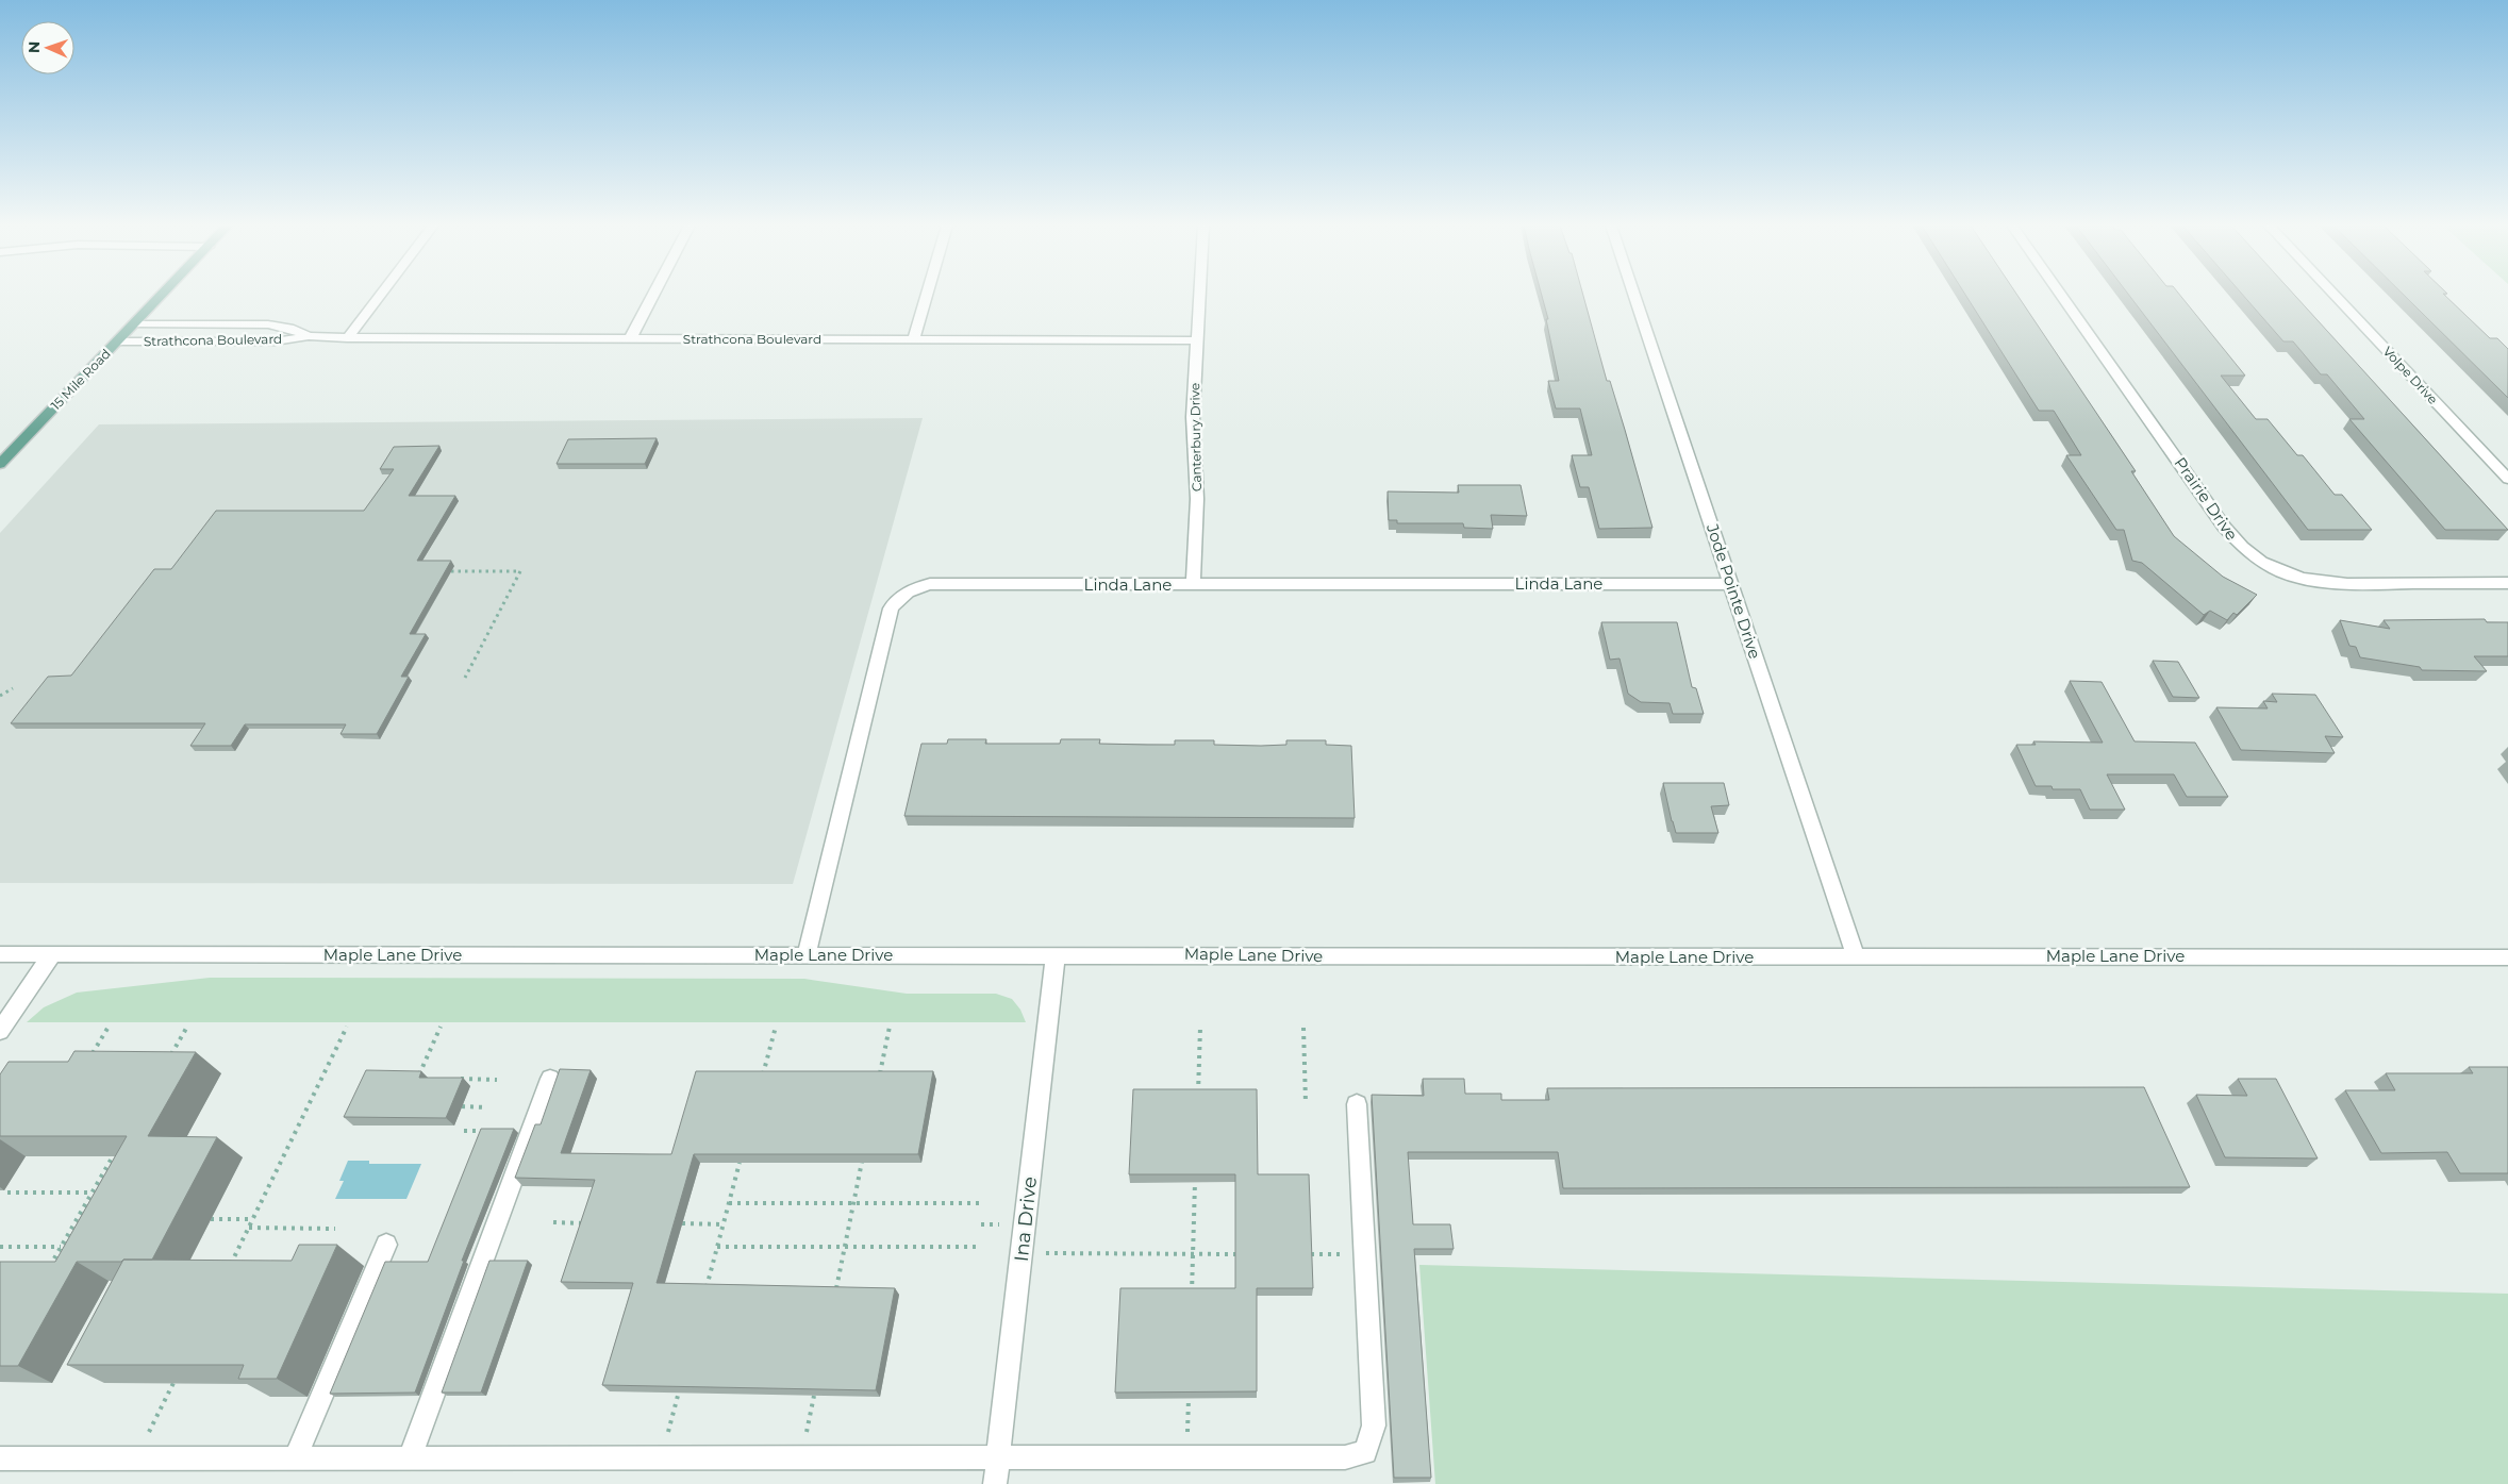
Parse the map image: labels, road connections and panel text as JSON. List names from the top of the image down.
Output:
{
  "streets": {
    "main road": ["15 Mile Road"],
    "street": [
      "Strathcona Boulevard",
      "Volpe Drive",
      "Canterbury Drive",
      "Prairie Drive",
      "Linda Lane",
      "Jode Pointe Drive",
      "Maple Lane Drive",
      "Ina Drive"
    ]
  },
  "crossings": [
    ["Strathcona Boulevard", "15 Mile Road"],
    ["Strathcona Boulevard", "Canterbury Drive"],
    ["Canterbury Drive", "Linda Lane"],
    ["Linda Lane", "Jode Pointe Drive"],
    ["Linda Lane", "Maple Lane Drive"],
    ["Jode Pointe Drive", "Maple Lane Drive"],
    ["Maple Lane Drive", "Ina Drive"]
  ],
  "north": "left"
}
